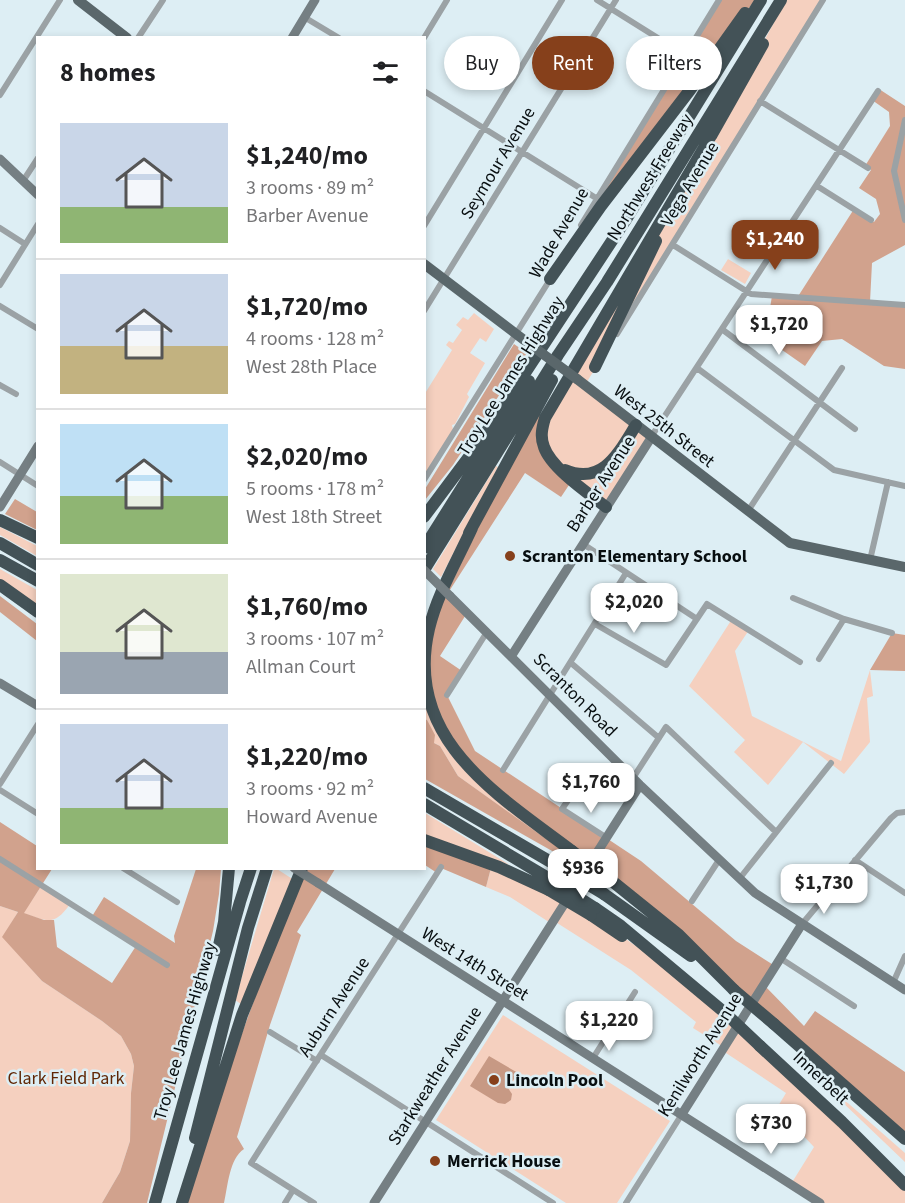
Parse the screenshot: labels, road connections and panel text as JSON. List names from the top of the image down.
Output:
{
  "streets": {
    "highway": ["Northwest Freeway", "Troy Lee James Highway", "Innerbelt"],
    "main road": ["Vega Avenue", "West 25th Street"],
    "street": [
      "Seymour Avenue",
      "Wade Avenue",
      "Barber Avenue",
      "Scranton Road",
      "West 14th Street",
      "Auburn Avenue",
      "Kenilworth Avenue",
      "Starkweather Avenue"
    ]
  },
  "crossings": [
    ["Seymour Avenue", "West 25th Street"],
    ["Northwest Freeway", "Troy Lee James Highway"],
    ["Vega Avenue", "West 25th Street"],
    ["Wade Avenue", "West 25th Street"],
    ["West 25th Street", "Barber Avenue"],
    ["Barber Avenue", "Scranton Road"],
    ["Scranton Road", "Kenilworth Avenue"],
    ["Scranton Road", "Starkweather Avenue"],
    ["West 14th Street", "Auburn Avenue"],
    ["West 14th Street", "Kenilworth Avenue"],
    ["West 14th Street", "Starkweather Avenue"]
  ],
  "parks": ["Clark Field Park"],
  "places": ["Scranton Elementary School", "Lincoln Pool", "Merrick House"],
  "page": {
    "chip": ["Buy", "Rent", "Filters"],
    "heading": "8 homes",
    "list": [
      {
        "name": "$1,240/mo",
        "note": "3 rooms · 89 m² · Barber Avenue"
      },
      {
        "name": "$1,720/mo",
        "note": "4 rooms · 128 m² · West 28th Place"
      },
      {
        "name": "$2,020/mo",
        "note": "5 rooms · 178 m² · West 18th Street"
      },
      {
        "name": "$1,760/mo",
        "note": "3 rooms · 107 m² · Allman Court"
      },
      {
        "name": "$1,220/mo",
        "note": "3 rooms · 92 m² · Howard Avenue"
      }
    ],
    "price": [
      "$1,240",
      "$1,720",
      "$2,020",
      "$1,760",
      "$936",
      "$1,730",
      "$1,220",
      "$730"
    ]
  }
}
